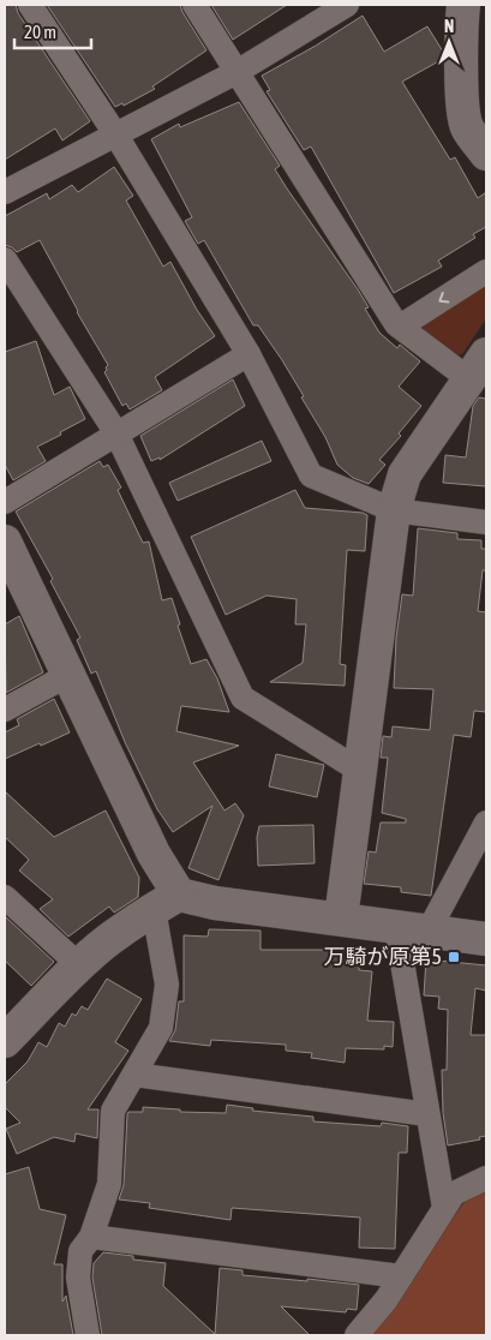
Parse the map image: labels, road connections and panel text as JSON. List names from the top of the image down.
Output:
{
  "places": {
    "transit": ["万騎が原第5"]
  },
  "scale_bar": "20 m",
  "north": "top"
}
